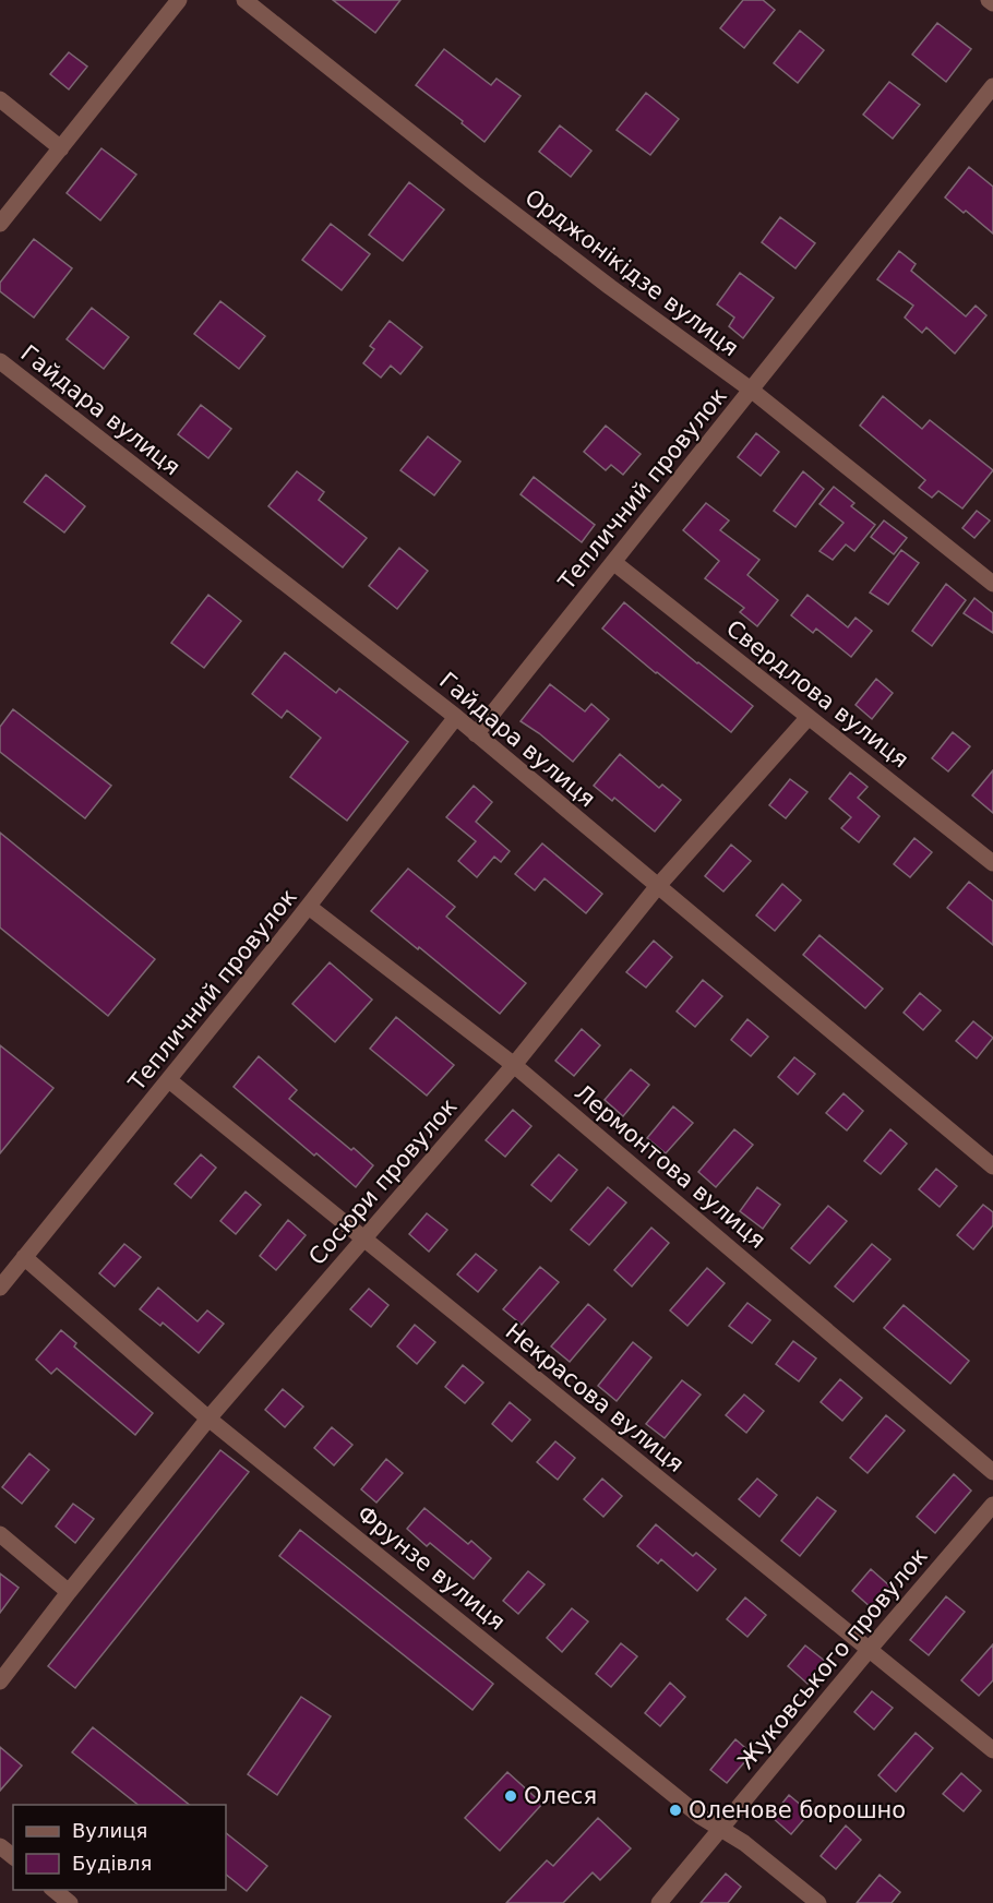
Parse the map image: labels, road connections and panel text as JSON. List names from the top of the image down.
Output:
{
  "streets": {
    "street": [
      "Орджонікідзе вулиця",
      "Гайдара вулиця",
      "Тепличний провулок",
      "Свердлова вулиця",
      "Лермонтова вулиця",
      "Сосюри провулок",
      "Некрасова вулиця",
      "Фрунзе вулиця",
      "Жуковського провулок"
    ]
  },
  "crossings": [
    ["Орджонікідзе вулиця", "Тепличний провулок"],
    ["Гайдара вулиця", "Тепличний провулок"],
    ["Гайдара вулиця", "Сосюри провулок"],
    ["Тепличний провулок", "Свердлова вулиця"],
    ["Тепличний провулок", "Лермонтова вулиця"],
    ["Тепличний провулок", "Некрасова вулиця"],
    ["Тепличний провулок", "Фрунзе вулиця"],
    ["Свердлова вулиця", "Сосюри провулок"],
    ["Лермонтова вулиця", "Сосюри провулок"],
    ["Сосюри провулок", "Некрасова вулиця"],
    ["Сосюри провулок", "Фрунзе вулиця"],
    ["Некрасова вулиця", "Жуковського провулок"],
    ["Фрунзе вулиця", "Жуковського провулок"]
  ],
  "places": ["Олеся", "Оленове борошно"],
  "legend": ["Вулиця", "Будівля"]
}
